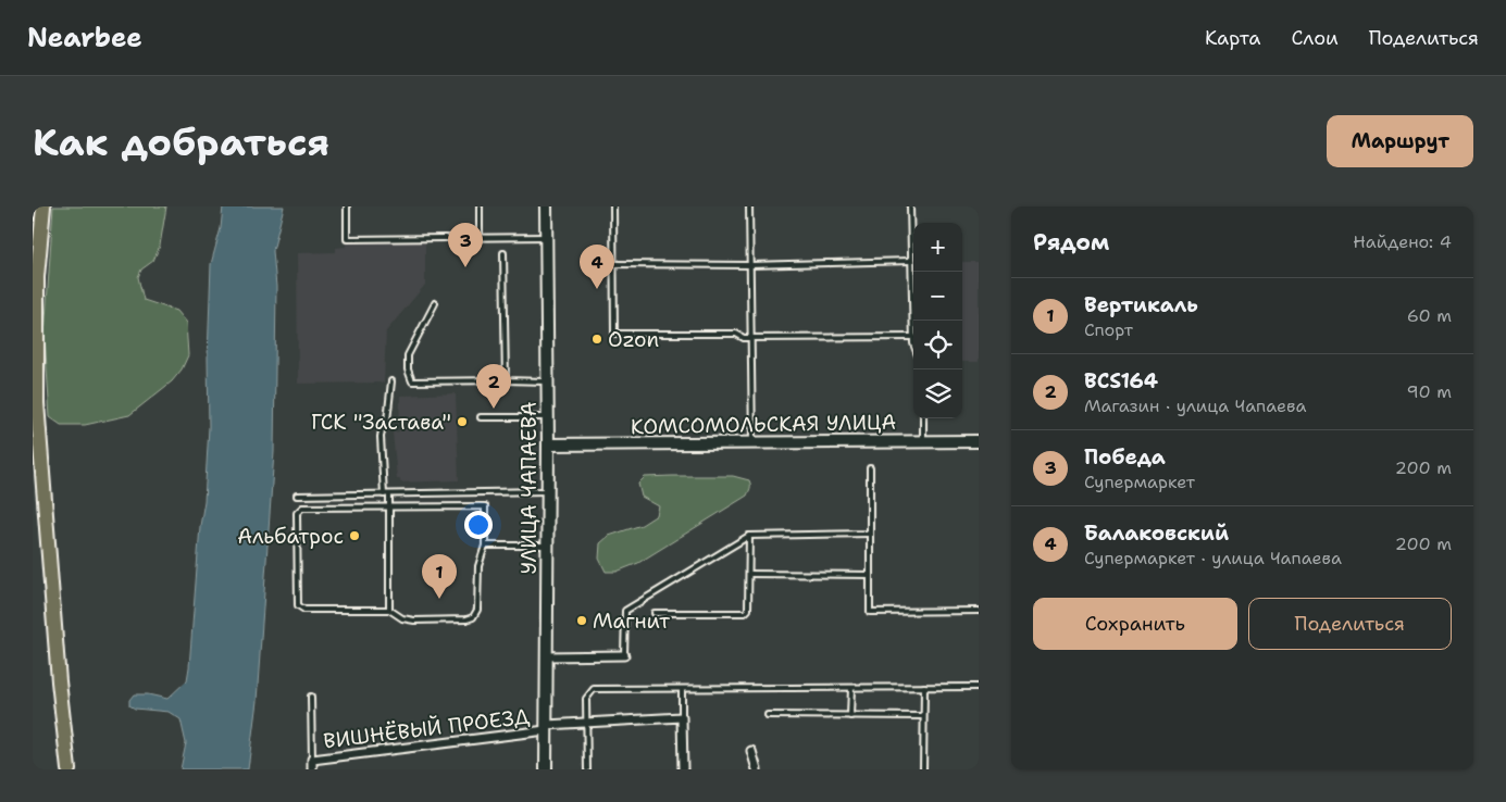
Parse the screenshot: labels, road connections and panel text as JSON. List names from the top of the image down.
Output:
{
  "streets": {
    "main road": ["КОМСОМОЛЬСКАЯ УЛИЦА", "УЛИЦА ЧАПАЕВА"],
    "street": ["ВИШНЁВЫЙ ПРОЕЗД"]
  },
  "crossings": [
    ["КОМСОМОЛЬСКАЯ УЛИЦА", "УЛИЦА ЧАПАЕВА"],
    ["УЛИЦА ЧАПАЕВА", "ВИШНЁВЫЙ ПРОЕЗД"]
  ],
  "places": [
    "Ozon",
    "ГСК \"Застава\"",
    "Альбатрос",
    "Магнит"
  ],
  "page": {
    "header": "Nearbee",
    "nav": ["Карта", "Слои", "Поделиться"],
    "buttons": [
      "Маршрут",
      ["Сохранить", "Поделиться"]
    ],
    "title": "Как добраться",
    "heading": ["Рядом", "Найдено: 4"],
    "map_buttons": ["+", "−"],
    "pins": [
      "3",
      "4",
      "2",
      "1"
    ],
    "list": [
      {
        "mark": "1",
        "name": "Вертикаль",
        "note": "Спорт",
        "value": "60 m"
      },
      {
        "mark": "2",
        "name": "BCS164",
        "note": "Магазин · улица Чапаева",
        "value": "90 m"
      },
      {
        "mark": "3",
        "name": "Победа",
        "note": "Супермаркет",
        "value": "200 m"
      },
      {
        "mark": "4",
        "name": "Балаковский",
        "note": "Супермаркет · улица Чапаева",
        "value": "200 m"
      }
    ]
  }
}
